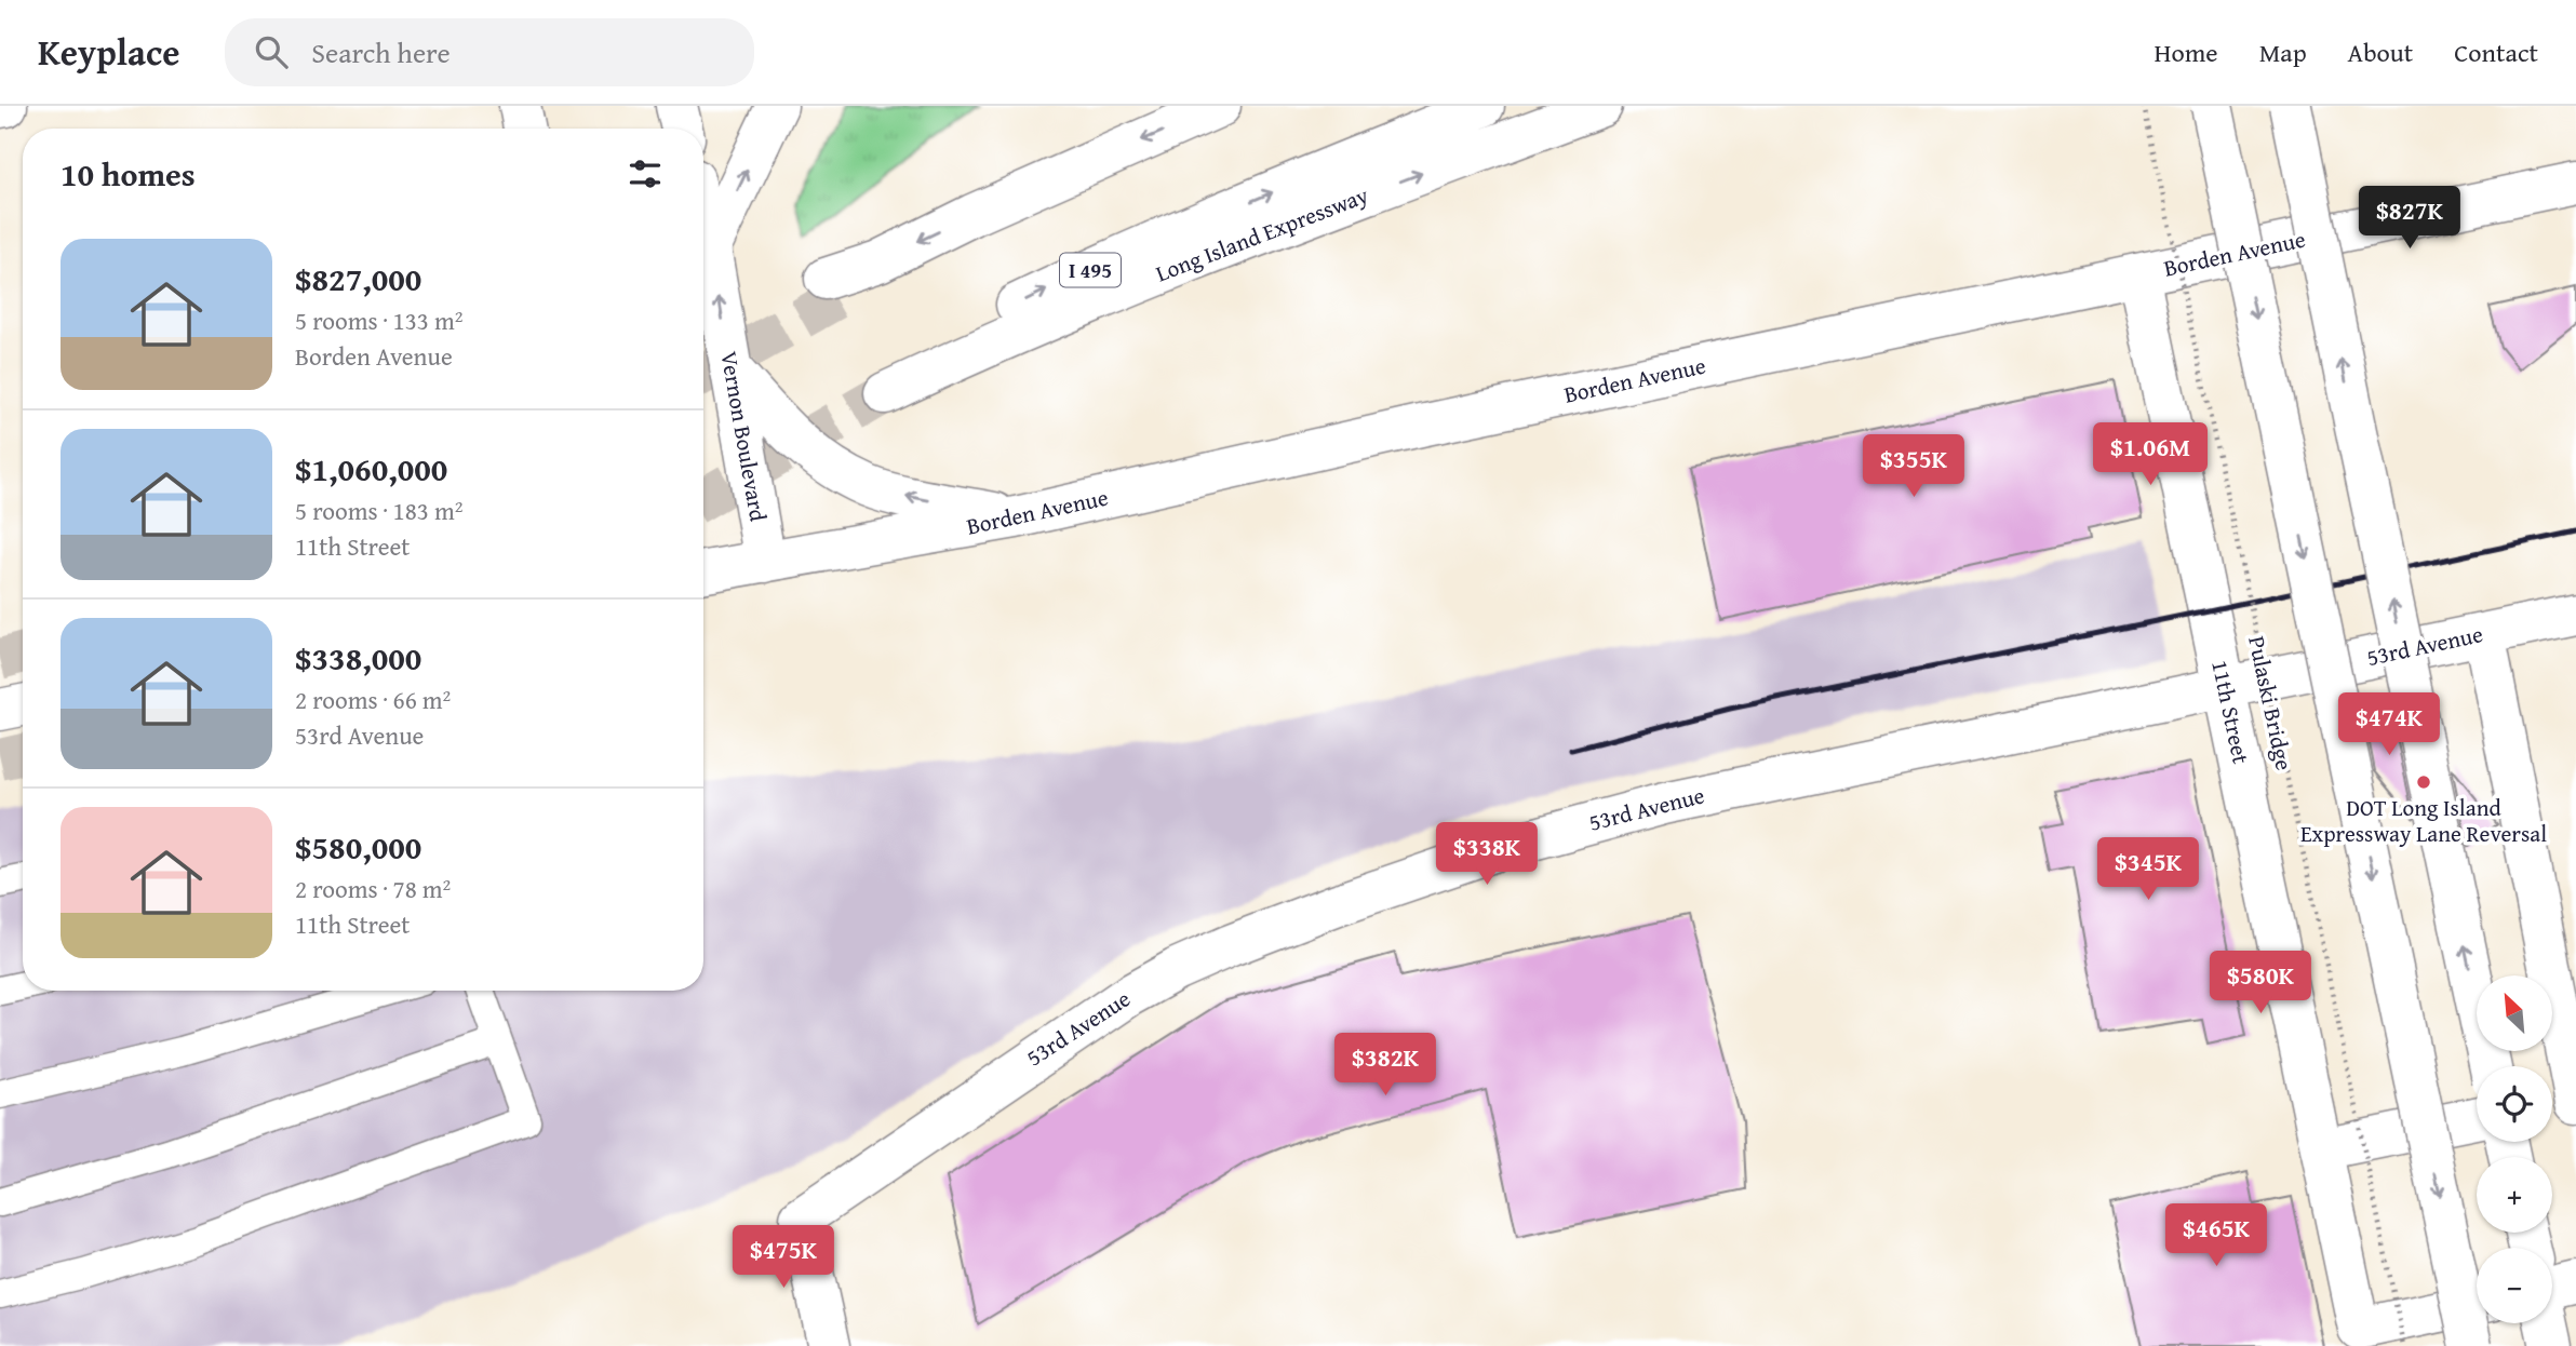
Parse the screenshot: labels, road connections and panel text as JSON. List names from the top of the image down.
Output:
{
  "streets": {
    "main road": [
      "Long Island Expressway",
      "Borden Avenue",
      "I 495",
      "Vernon Boulevard",
      "53rd Avenue",
      "11th Street"
    ],
    "path": ["Pulaski Bridge"]
  },
  "crossings": [
    ["Borden Avenue", "Vernon Boulevard"],
    ["Borden Avenue", "11th Street"],
    ["53rd Avenue", "11th Street"]
  ],
  "one_way": ["Vernon Boulevard"],
  "places": ["DOT Long Island Expressway Lane Reversal"],
  "north": "top left",
  "page": {
    "header": "Keyplace",
    "search": "Search here",
    "nav": [
      "Home",
      "Map",
      "About",
      "Contact"
    ],
    "heading": "10 homes",
    "price": [
      "$827K",
      "$1.06M",
      "$355K",
      "$474K",
      "$338K",
      "$345K",
      "$580K",
      "$382K",
      "$465K",
      "$475K"
    ],
    "list": [
      {
        "name": "$827,000",
        "note": "5 rooms · 133 m² · Borden Avenue"
      },
      {
        "name": "$1,060,000",
        "note": "5 rooms · 183 m² · 11th Street"
      },
      {
        "name": "$338,000",
        "note": "2 rooms · 66 m² · 53rd Avenue"
      },
      {
        "name": "$580,000",
        "note": "2 rooms · 78 m² · 11th Street"
      }
    ],
    "map_buttons": ["+", "−"]
  }
}
